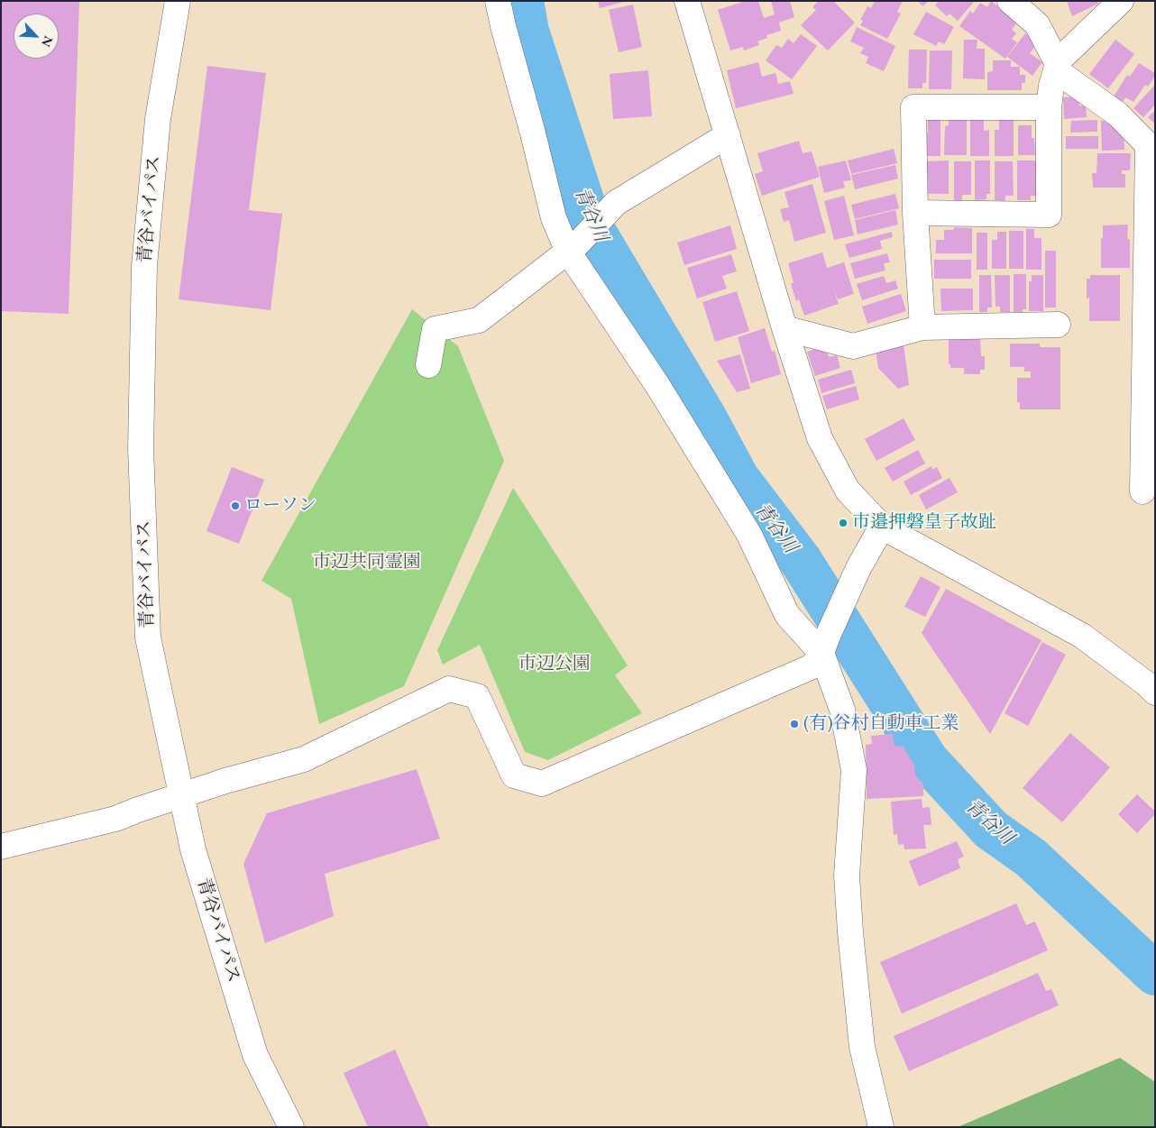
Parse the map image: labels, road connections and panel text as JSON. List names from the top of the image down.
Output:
{
  "streets": {
    "main road": ["青谷バイパス"]
  },
  "water": ["青谷川"],
  "parks": ["市辺共同霊園", "市辺公園"],
  "places": ["ローソン", "市邉押磐皇子故趾", "(有)谷村自動車工業"],
  "north": "bottom right"
}
